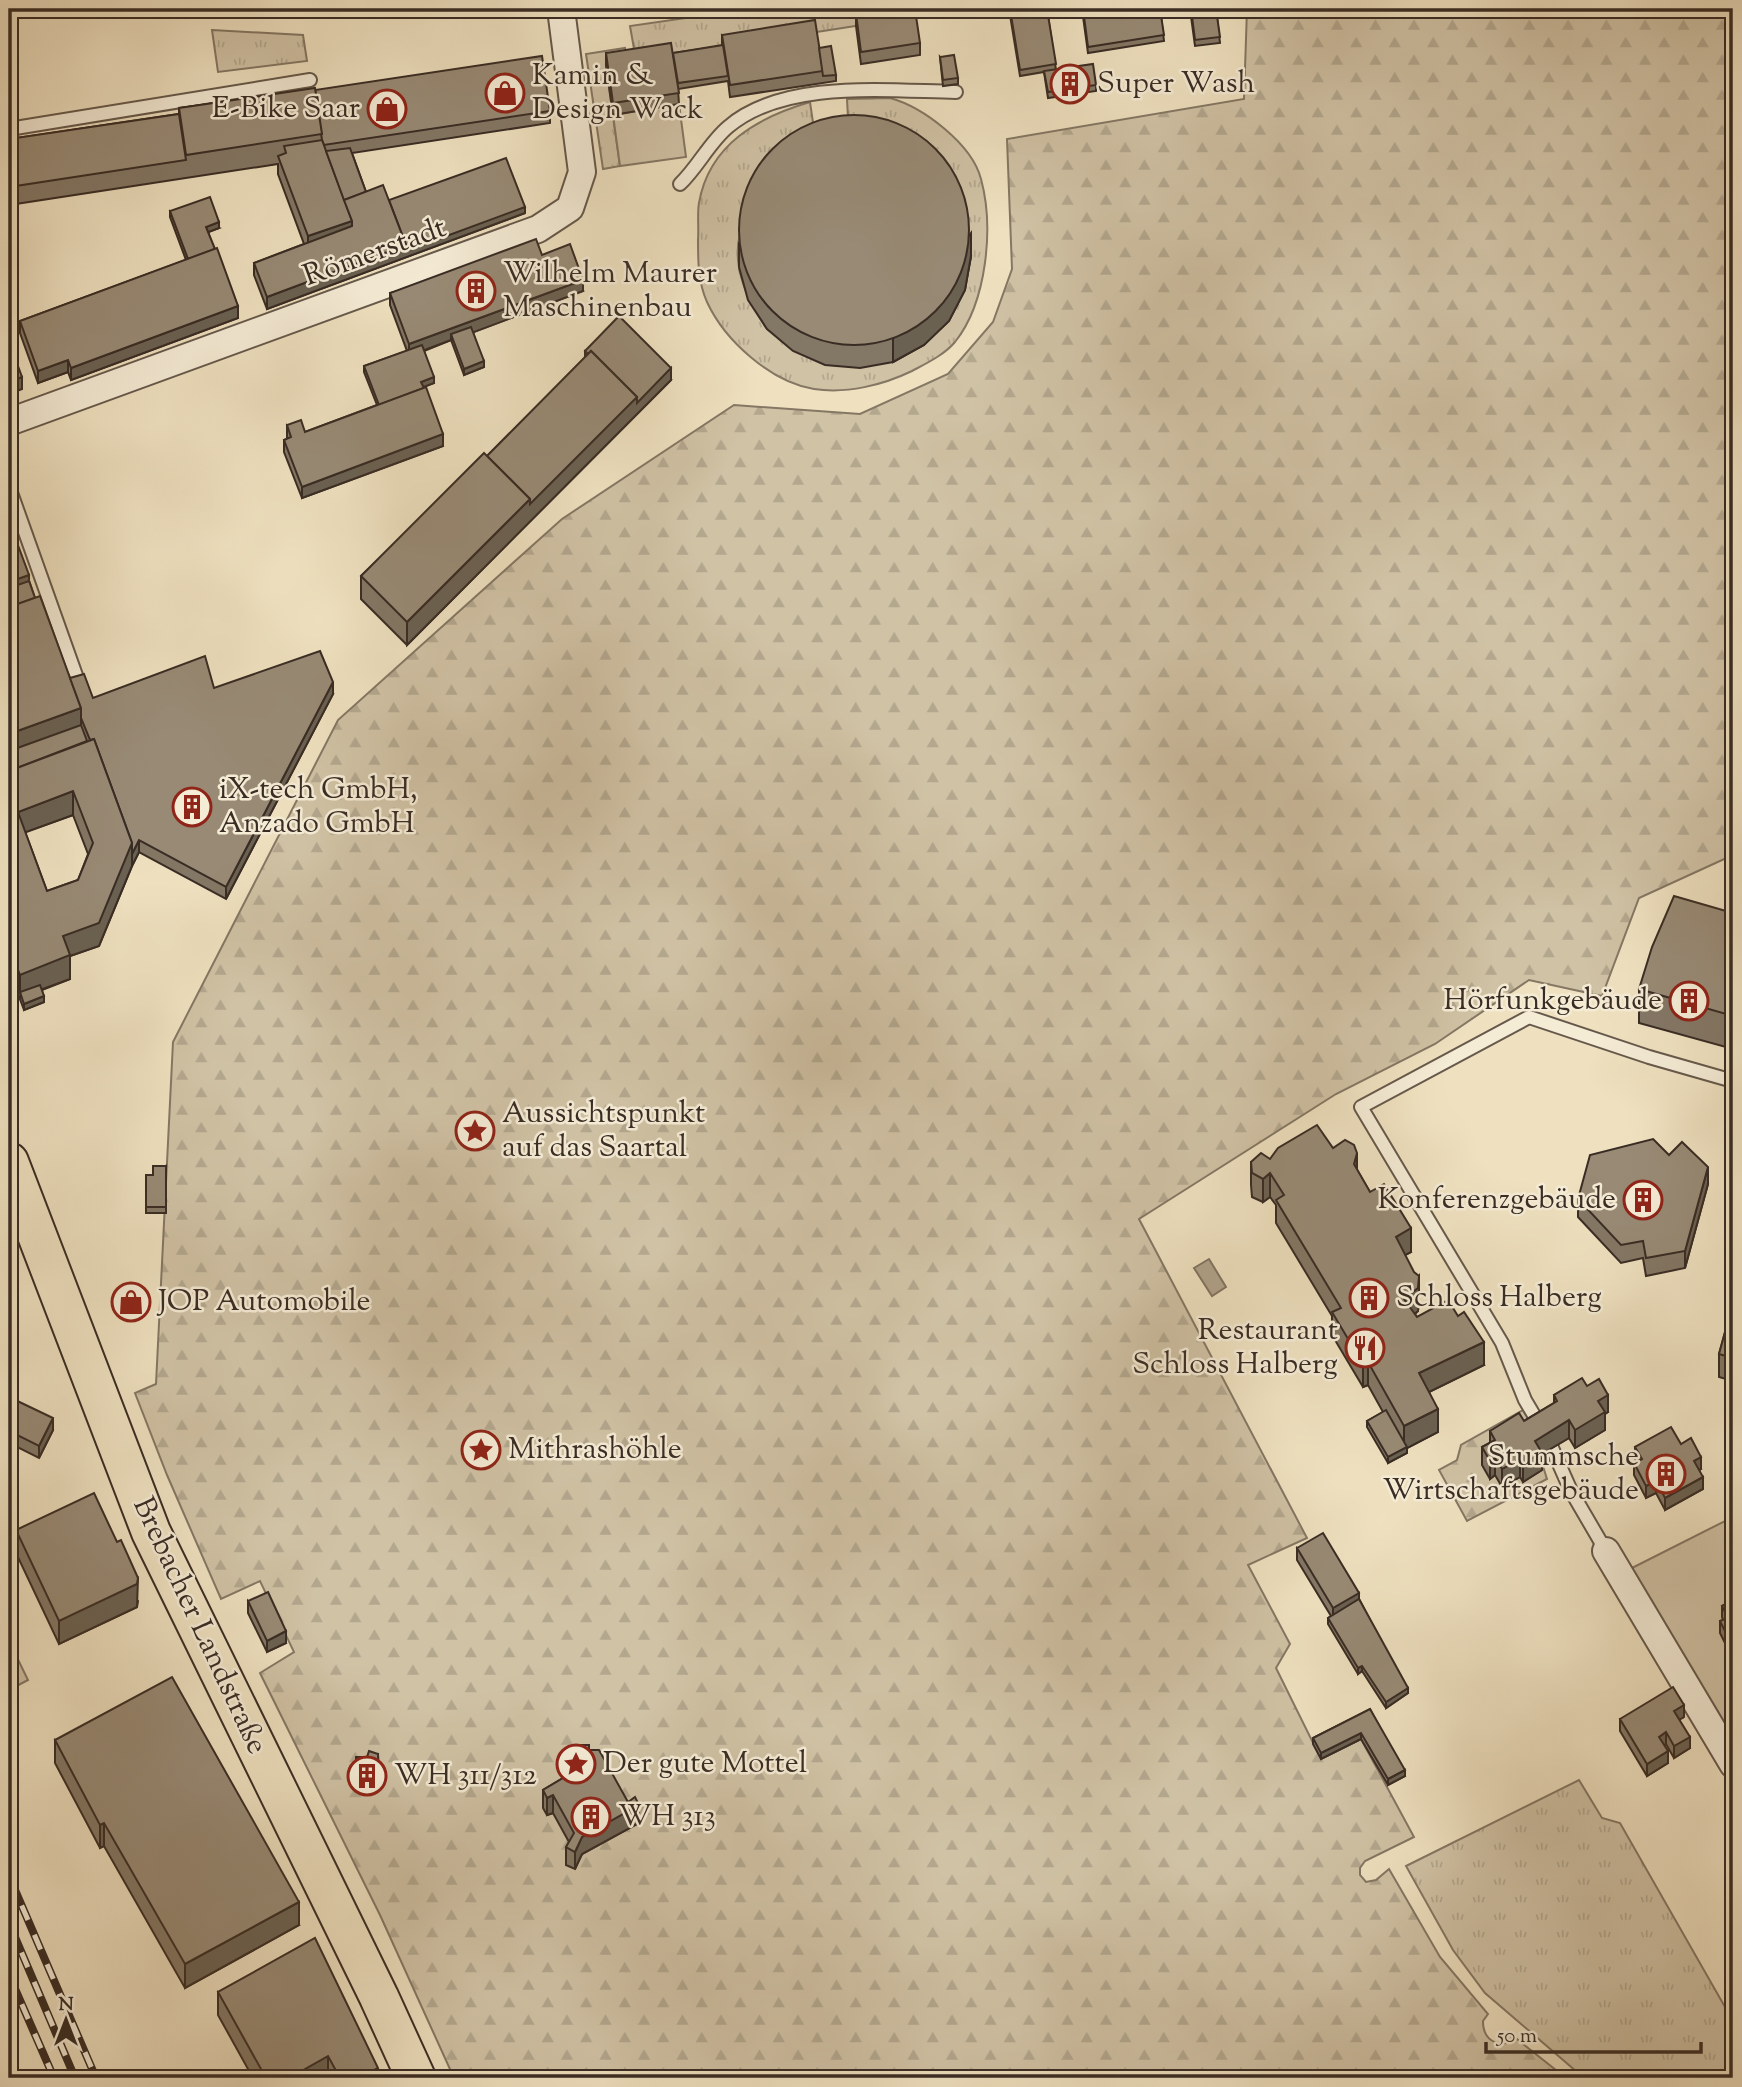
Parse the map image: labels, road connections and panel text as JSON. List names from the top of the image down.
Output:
{
  "streets": {
    "main road": ["Brebacher Landstraße"],
    "street": ["Römerstadt"]
  },
  "places": {
    "building": [
      "Super Wash",
      "Wilhelm Maurer Maschinenbau",
      "iX-tech GmbH, Anzado GmbH",
      "Hörfunkgebäude",
      "Konferenzgebäude",
      "Schloss Halberg",
      "Stummsche Wirtschaftsgebäude",
      "WH 311/312",
      "WH 313"
    ],
    "shop": ["Kamin & Design Wack", "E-Bike Saar", "JOP Automobile"],
    "place": ["Aussichtspunkt auf das Saartal", "Mithrashöhle", "Der gute Mottel"],
    "restaurant": ["Restaurant Schloss Halberg"]
  },
  "scale_bar": "50 m",
  "north": "top"
}
